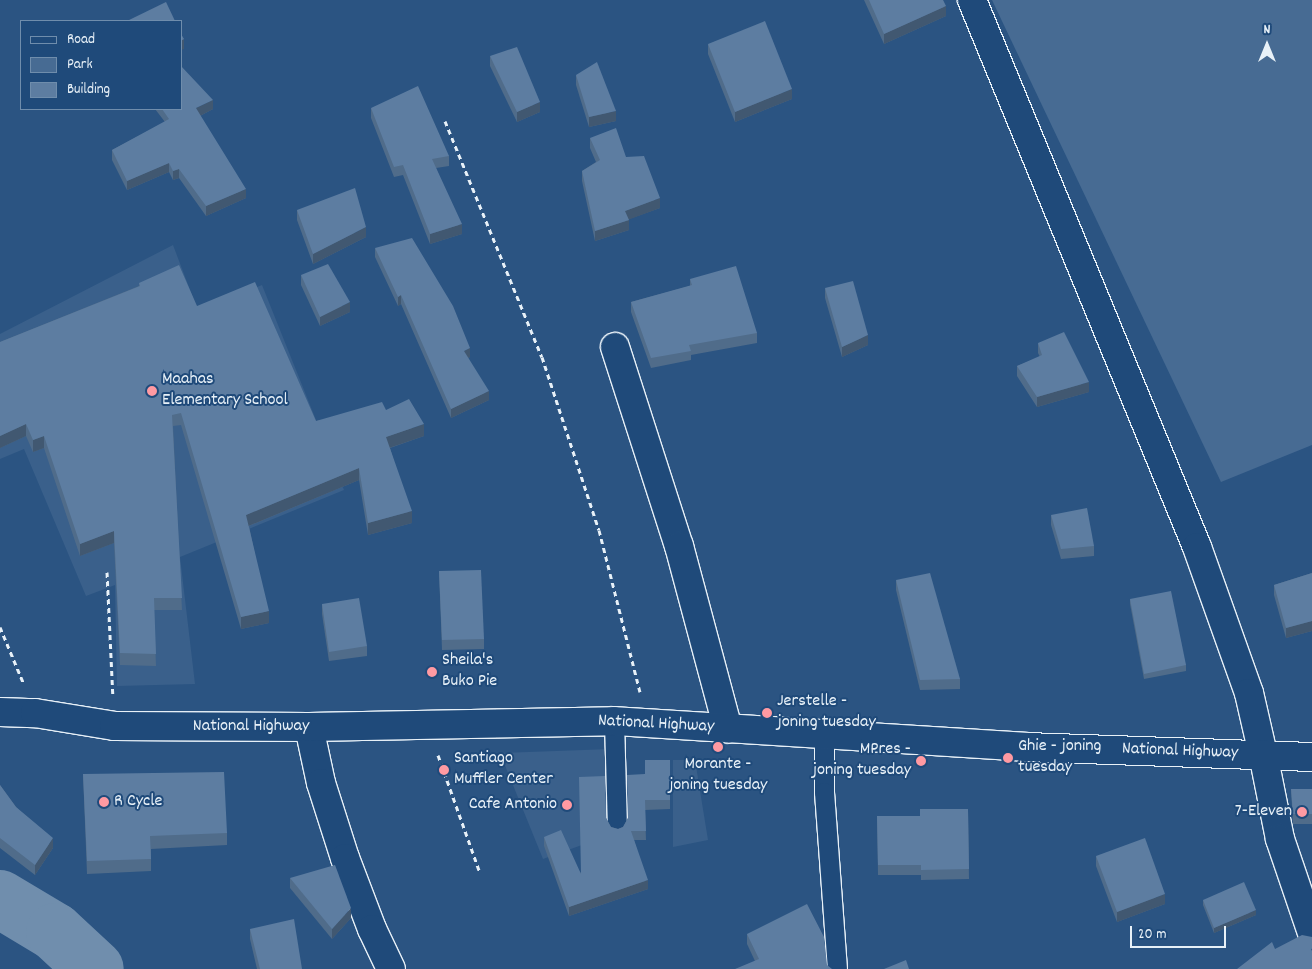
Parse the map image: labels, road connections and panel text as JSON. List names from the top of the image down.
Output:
{
  "streets": {
    "street": ["National Highway"]
  },
  "places": [
    "Maahas Elementary School",
    "Sheila's Buko Pie",
    "Jerstelle - joning tuesday",
    "Morante - joning tuesday",
    "Ghie - joning tuesday",
    "MPres - joning tuesday",
    "Santiago Muffler Center",
    "R Cycle",
    "Cafe Antonio",
    "7-Eleven"
  ],
  "legend": ["Road", "Park", "Building"],
  "scale_bar": "20 m",
  "north": "top"
}
